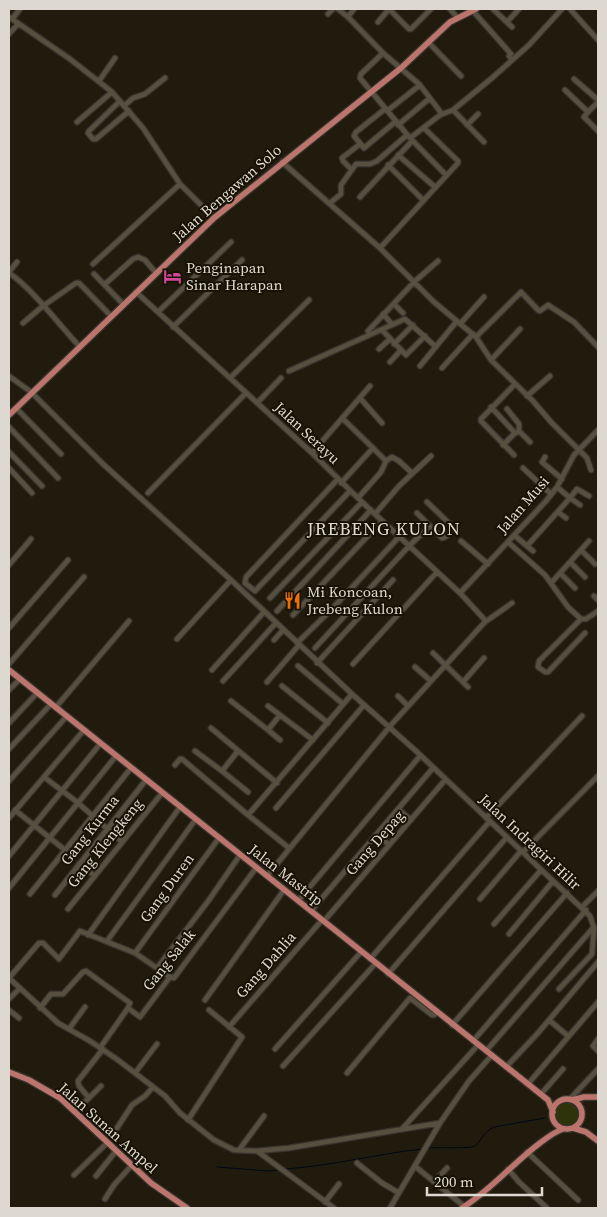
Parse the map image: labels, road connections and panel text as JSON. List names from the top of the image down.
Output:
{
  "streets": {
    "main road": ["Jalan Bengawan Solo", "Jalan Mastrip", "Jalan Sunan Ampel"],
    "street": [
      "Jalan Serayu",
      "Jalan Musi",
      "Gang Kurma",
      "Jalan Indragiri Hilir",
      "Gang Klengkeng",
      "Gang Depag",
      "Gang Duren",
      "Gang Salak",
      "Gang Dahlia"
    ]
  },
  "crossings": [
    ["Jalan Bengawan Solo", "Jalan Serayu"],
    ["Jalan Bengawan Solo", "Jalan Indragiri Hilir"],
    ["Jalan Serayu", "Jalan Musi"],
    ["Gang Kurma", "Jalan Mastrip"],
    ["Jalan Indragiri Hilir", "Gang Depag"],
    ["Gang Klengkeng", "Jalan Mastrip"],
    ["Gang Depag", "Jalan Mastrip"],
    ["Gang Depag", "Gang Dahlia"],
    ["Jalan Mastrip", "Gang Duren"],
    ["Jalan Mastrip", "Gang Salak"],
    ["Jalan Mastrip", "Gang Dahlia"]
  ],
  "districts": ["JREBENG KULON"],
  "places": {
    "hotel": ["Penginapan Sinar Harapan"],
    "restaurant": ["Mi Koncoan, Jrebeng Kulon"]
  },
  "scale_bar": "200 m"
}
